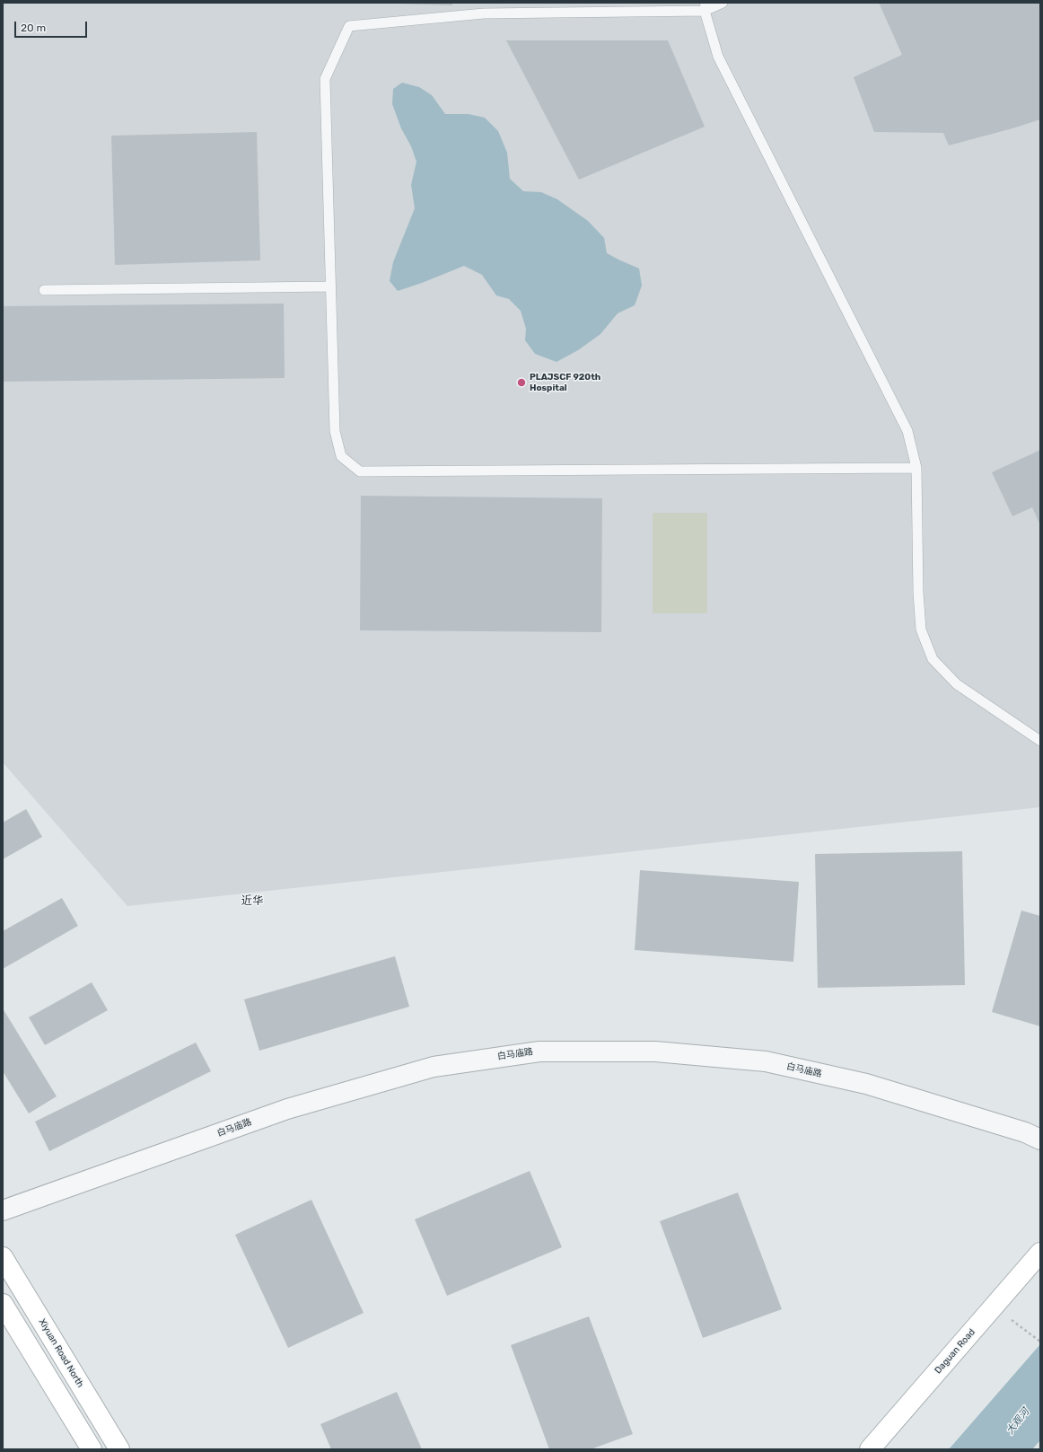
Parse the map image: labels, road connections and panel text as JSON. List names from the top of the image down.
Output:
{
  "streets": {
    "main road": ["Daguan Road", "Xiyuan Road North"],
    "street": ["白马庙路"]
  },
  "districts": ["近华"],
  "water": ["大观河"],
  "places": ["PLAJSCF 920th Hospital"],
  "scale_bar": "20 m"
}
